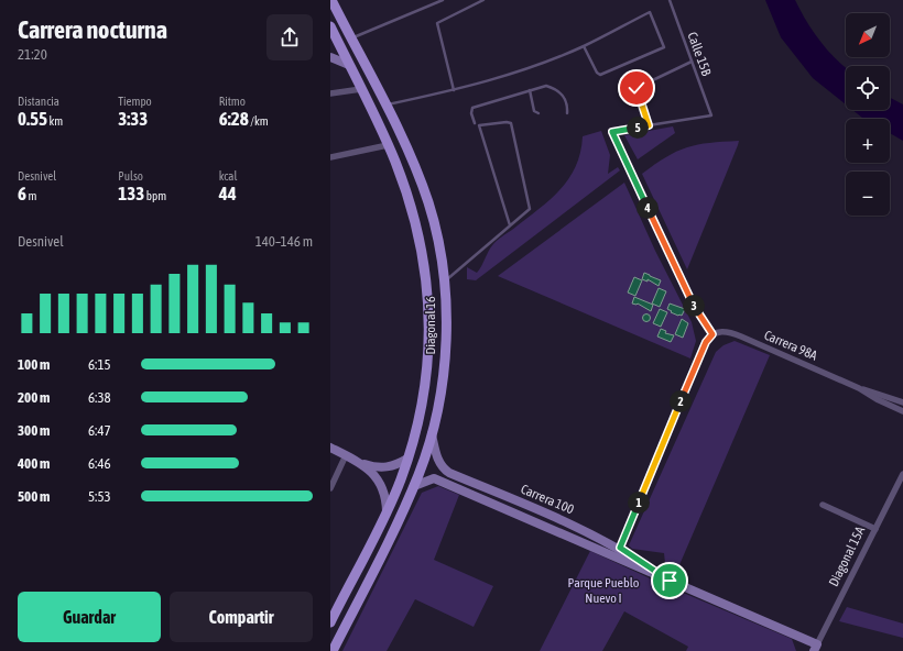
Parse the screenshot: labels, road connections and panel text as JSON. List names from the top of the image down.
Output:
{
  "streets": {
    "main road": ["Diagonal 16"],
    "street": ["Carrera 98A", "Carrera 100", "Diagonal 15A"],
    "lane": ["Calle 15B"]
  },
  "crossings": [
    ["Diagonal 16", "Carrera 100"],
    ["Carrera 100", "Diagonal 15A"]
  ],
  "parks": ["Parque Pueblo Nuevo I"],
  "north": "bottom left",
  "page": {
    "heading": ["Carrera nocturna", "21:20"],
    "map_buttons": ["+", "−"],
    "stats": [
      ["Distancia", "0.55 km"],
      ["Tiempo", "3:33"],
      ["Ritmo", "6:28 /km"],
      ["Desnivel", "6 m"],
      ["Pulso", "133 bpm"],
      ["kcal", "44"]
    ],
    "pins": [
      "5",
      "4",
      "3",
      "2",
      "1"
    ],
    "chart": ["Desnivel", "140–146 m"],
    "list": [
      {
        "name": "100 m",
        "note": "6:15"
      },
      {
        "name": "200 m",
        "note": "6:38"
      },
      {
        "name": "300 m",
        "note": "6:47"
      },
      {
        "name": "400 m",
        "note": "6:46"
      },
      {
        "name": "500 m",
        "note": "5:53"
      }
    ],
    "buttons": ["Guardar", "Compartir"]
  }
}
